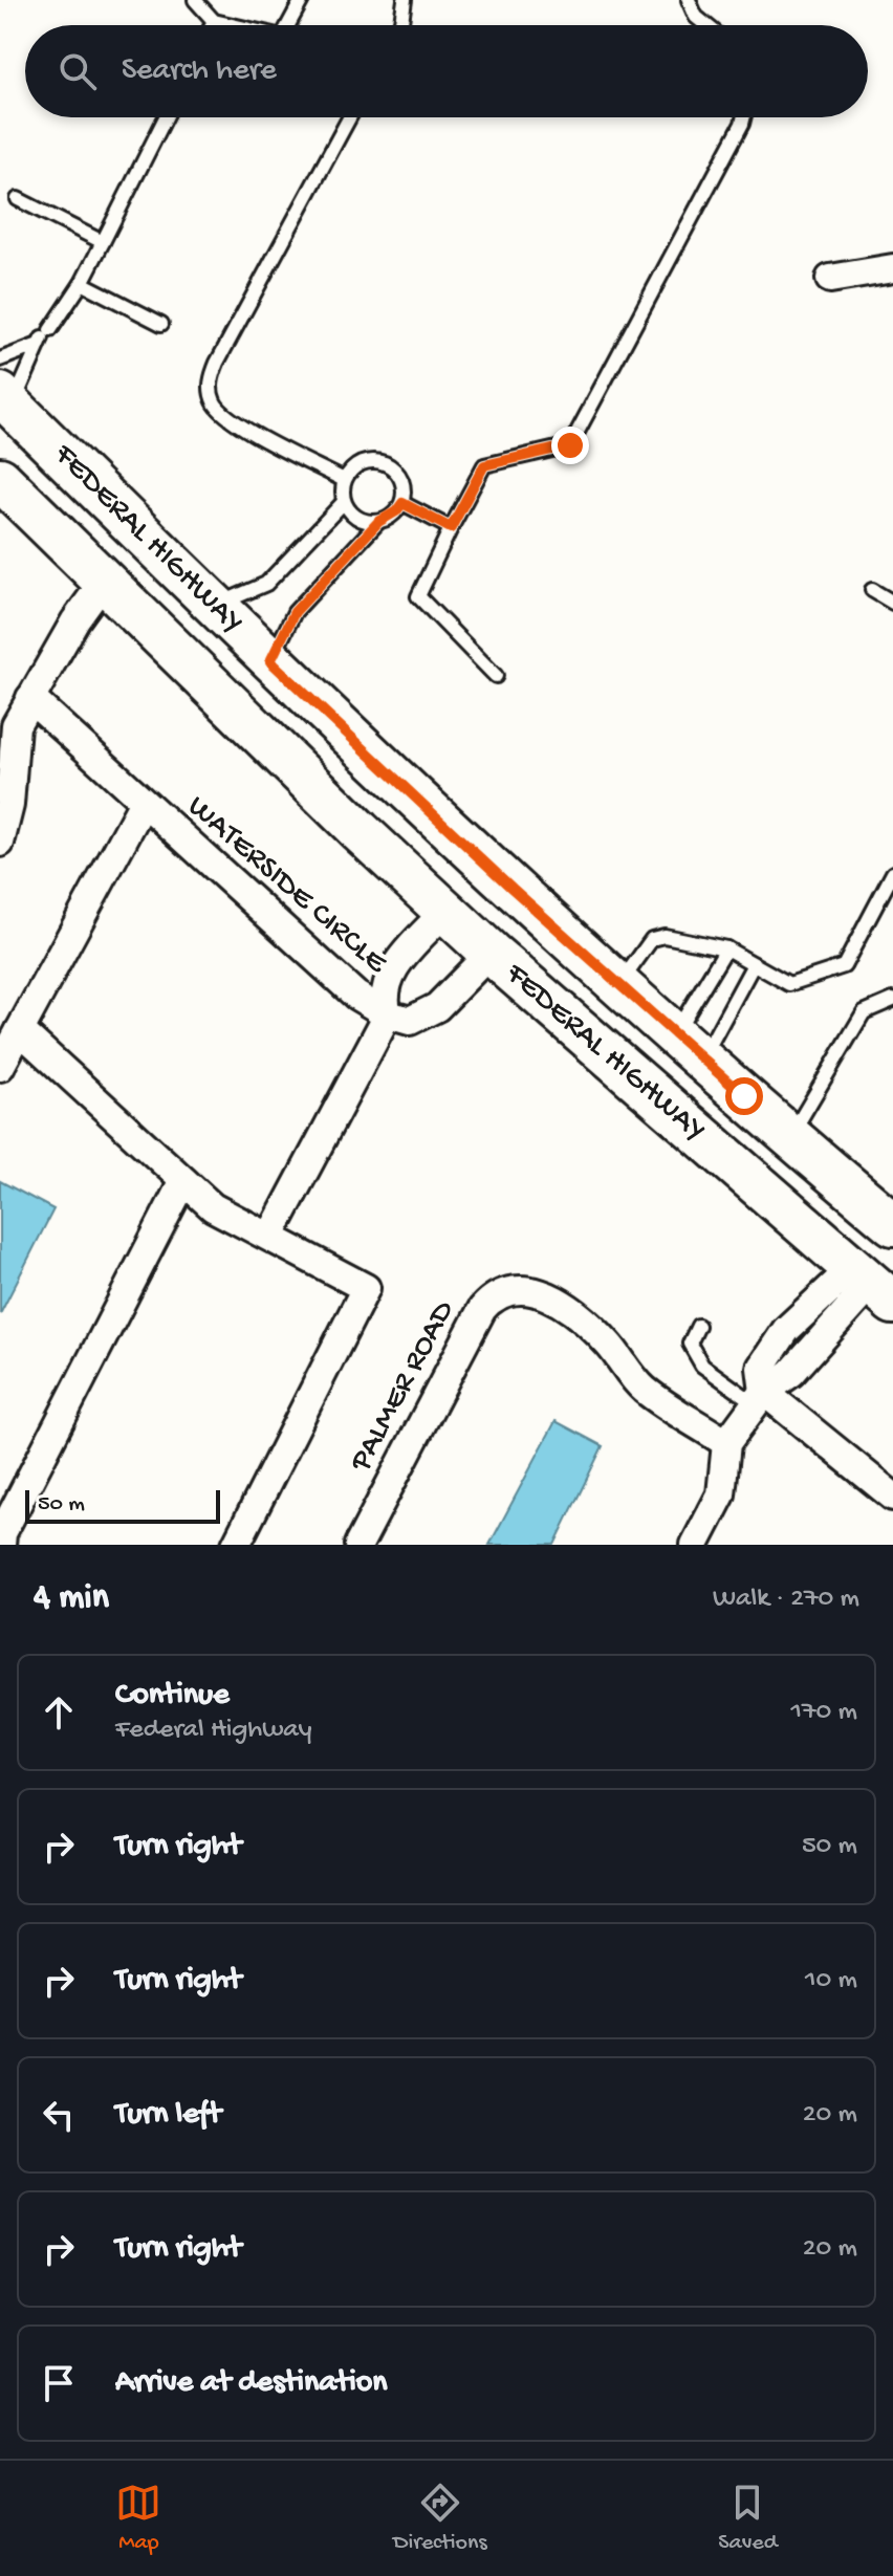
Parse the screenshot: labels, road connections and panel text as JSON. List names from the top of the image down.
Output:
{
  "streets": {
    "main road": ["FEDERAL HIGHWAY"],
    "street": ["WATERSIDE CIRCLE", "PALMER ROAD"]
  },
  "crossings": [
    ["FEDERAL HIGHWAY", "WATERSIDE CIRCLE"]
  ],
  "scale_bar": "50 m",
  "page": {
    "search": "Search here",
    "scale": "50 m",
    "heading": ["4 min", "Walk · 270 m"],
    "list": [
      ["Continue", "Federal Highway", "170 m"],
      ["Turn right", "50 m"],
      ["Turn right", "10 m"],
      ["Turn left", "20 m"],
      ["Turn right", "20 m"],
      "Arrive at destination"
    ],
    "nav": ["Map", "Directions", "Saved"]
  }
}
